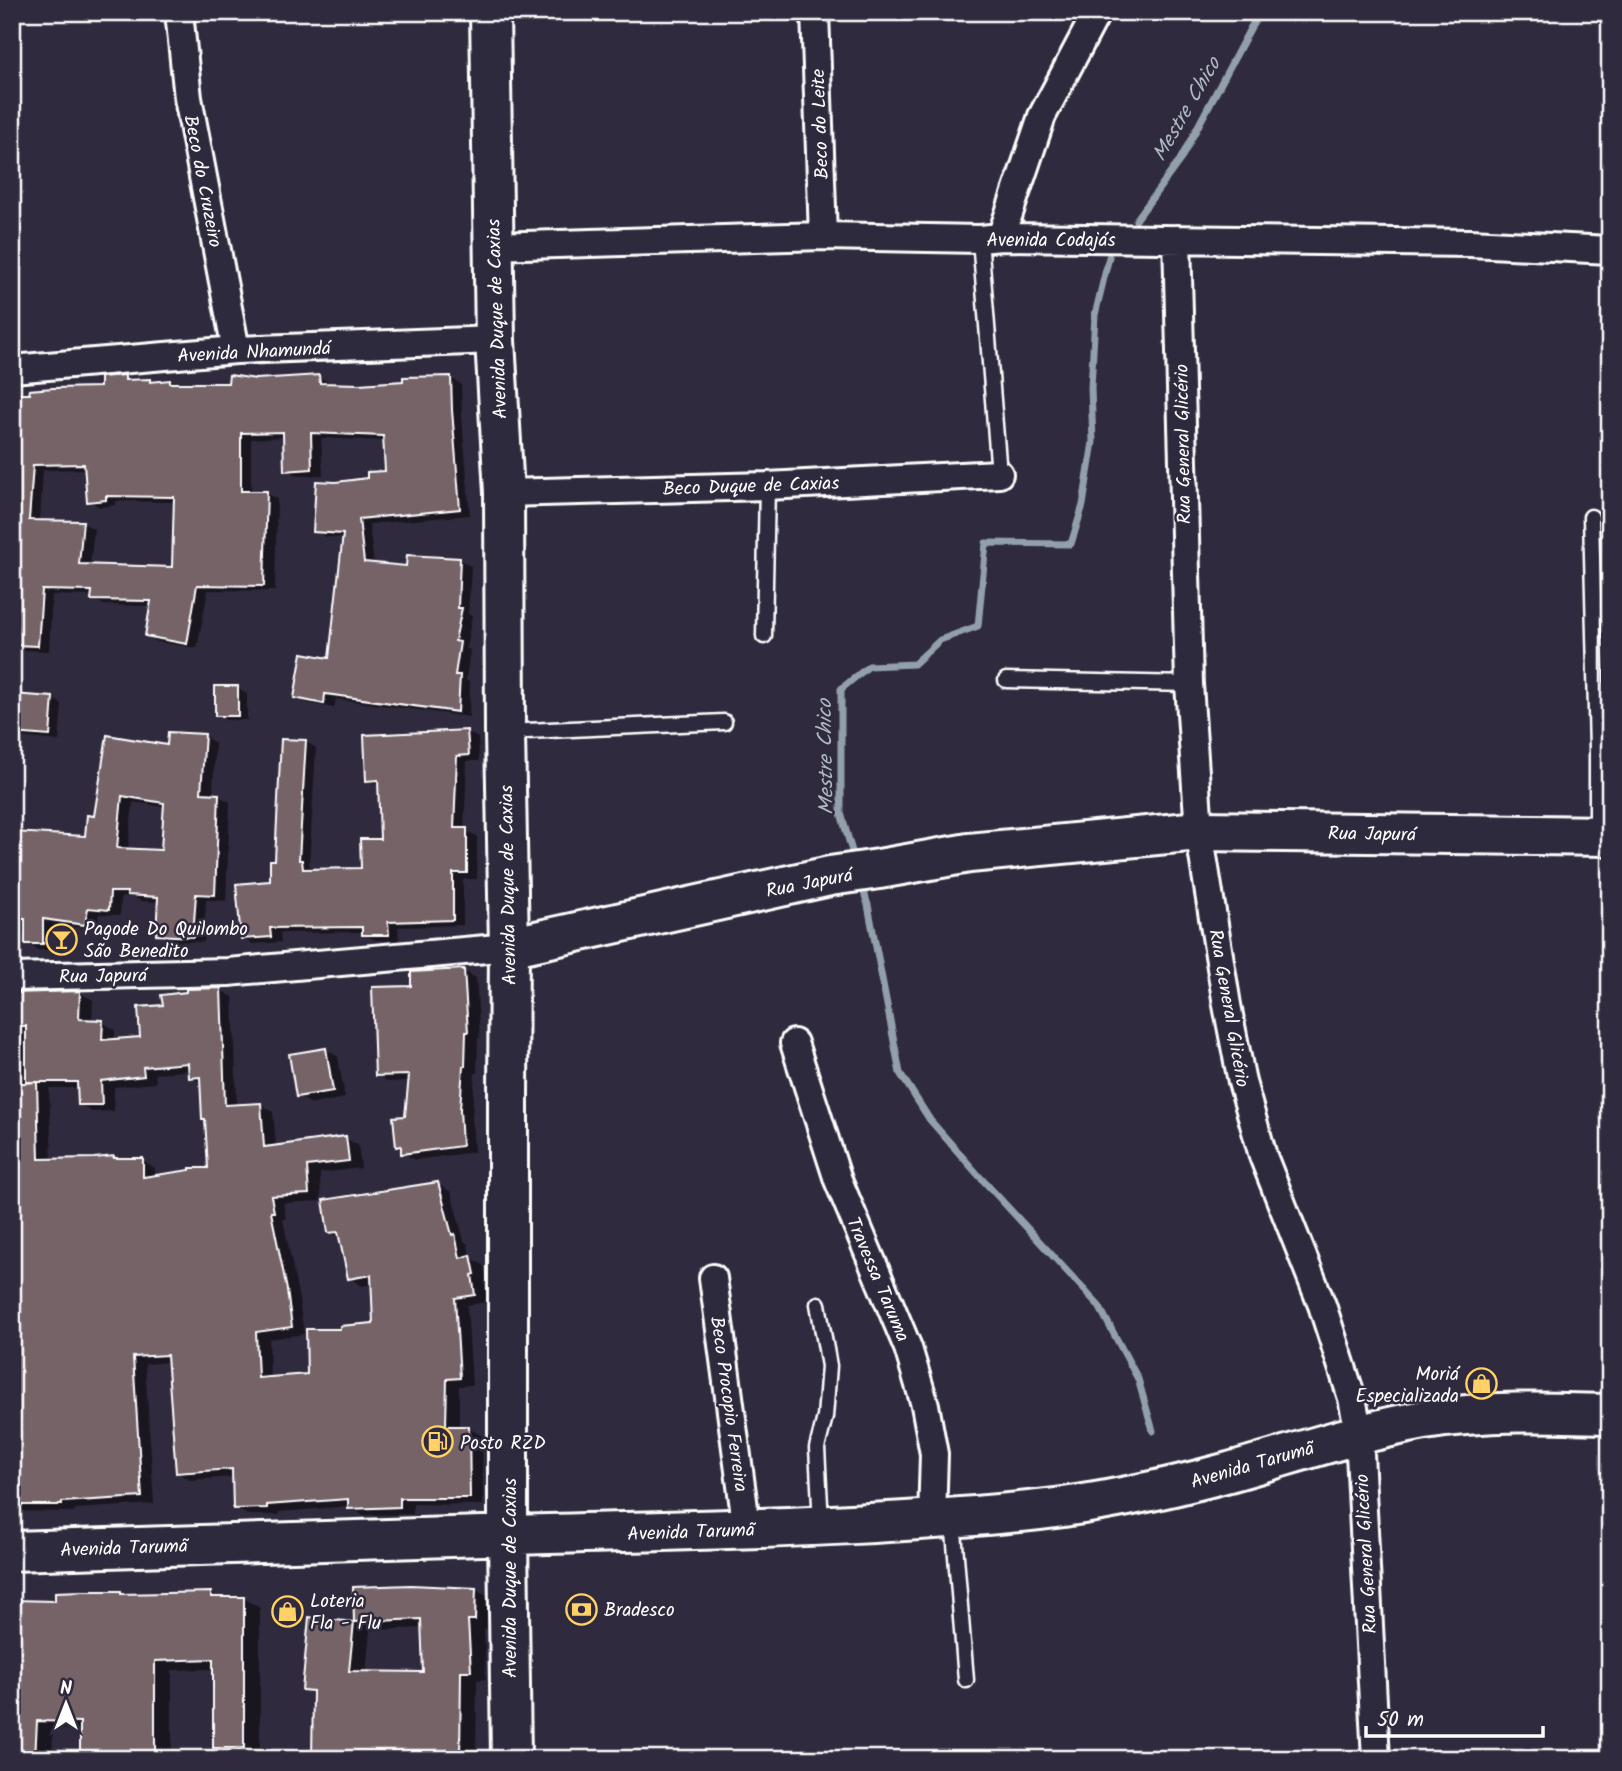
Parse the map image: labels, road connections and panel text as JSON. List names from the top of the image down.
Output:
{
  "streets": {
    "street": [
      "Beco do Leite",
      "Beco do Cruzeiro",
      "Avenida Codajás",
      "Avenida Duque de Caxias",
      "Avenida Nhamundá",
      "Rua General Glicério",
      "Beco Duque de Caxias",
      "Rua Japurá",
      "Travessa Taruma",
      "Beco Procopio Ferreira",
      "Avenida Tarumã"
    ]
  },
  "crossings": [
    ["Beco do Leite", "Avenida Codajás"],
    ["Beco do Cruzeiro", "Avenida Nhamundá"],
    ["Avenida Codajás", "Avenida Duque de Caxias"],
    ["Avenida Codajás", "Rua General Glicério"],
    ["Avenida Duque de Caxias", "Avenida Nhamundá"],
    ["Avenida Duque de Caxias", "Beco Duque de Caxias"],
    ["Avenida Duque de Caxias", "Rua Japurá"],
    ["Avenida Duque de Caxias", "Avenida Tarumã"],
    ["Rua General Glicério", "Rua Japurá"],
    ["Rua General Glicério", "Avenida Tarumã"],
    ["Travessa Taruma", "Avenida Tarumã"],
    ["Beco Procopio Ferreira", "Avenida Tarumã"]
  ],
  "water": ["Mestre Chico"],
  "places": {
    "bar": ["Pagode Do Quilombo São Benedito"],
    "shop": ["Moriá Especializada", "Loteria Fla - Flu"],
    "fuel station": ["Posto RZD"],
    "bank": ["Bradesco"]
  },
  "scale_bar": "50 m",
  "north": "top"
}
